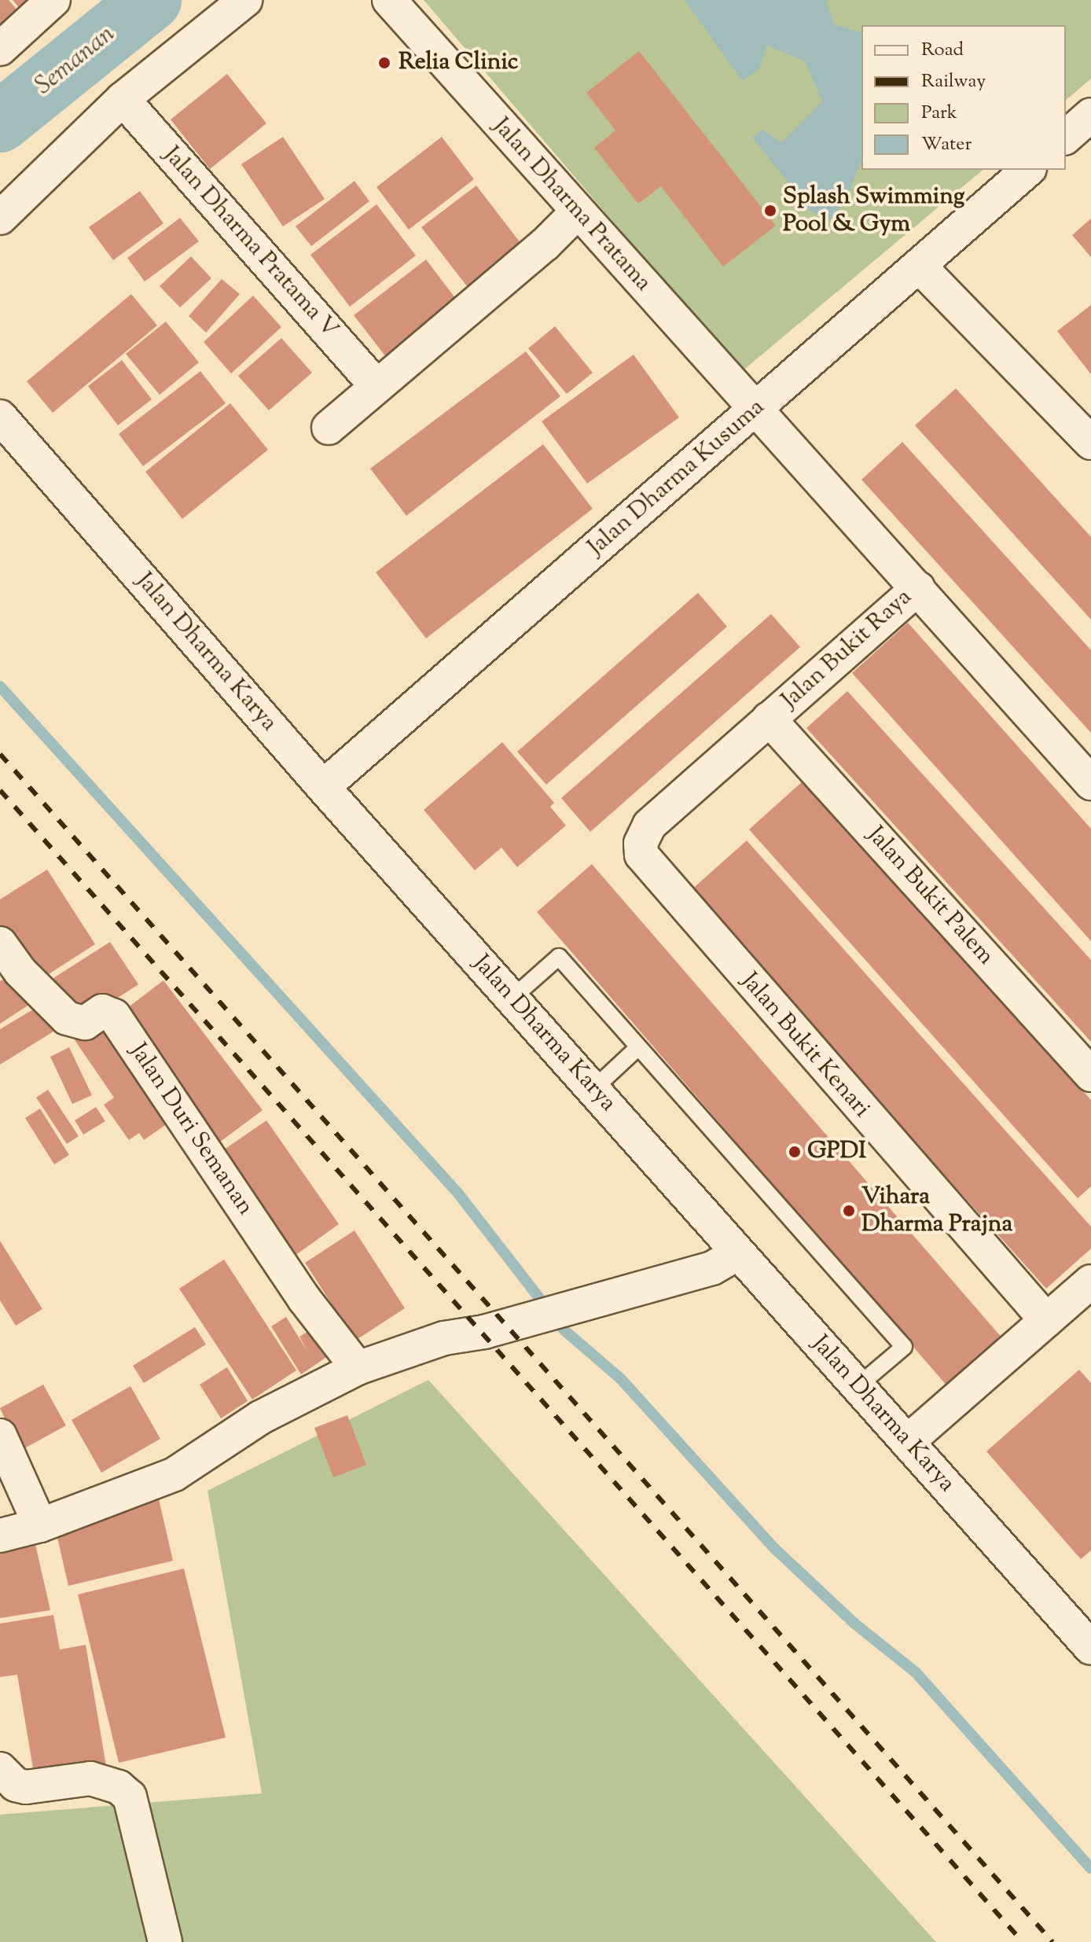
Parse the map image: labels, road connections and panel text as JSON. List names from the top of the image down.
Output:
{
  "streets": {
    "street": [
      "Jalan Dharma Pratama",
      "Jalan Dharma Pratama V",
      "Jalan Dharma Kusuma",
      "Jalan Bukit Raya",
      "Jalan Dharma Karya",
      "Jalan Bukit Palem",
      "Jalan Bukit Kenari",
      "Jalan Duri Semanan"
    ]
  },
  "crossings": [
    ["Jalan Dharma Pratama", "Jalan Dharma Kusuma"],
    ["Jalan Dharma Pratama", "Jalan Bukit Raya"],
    ["Jalan Dharma Kusuma", "Jalan Bukit Raya"],
    ["Jalan Dharma Kusuma", "Jalan Dharma Karya"],
    ["Jalan Bukit Raya", "Jalan Bukit Palem"],
    ["Jalan Bukit Raya", "Jalan Bukit Kenari"]
  ],
  "water": ["Semanan"],
  "places": [
    "Relia Clinic",
    "Splash Swimming Pool & Gym",
    "GPDI",
    "Vihara Dharma Prajna"
  ],
  "legend": [
    "Road",
    "Railway",
    "Park",
    "Water"
  ]
}
